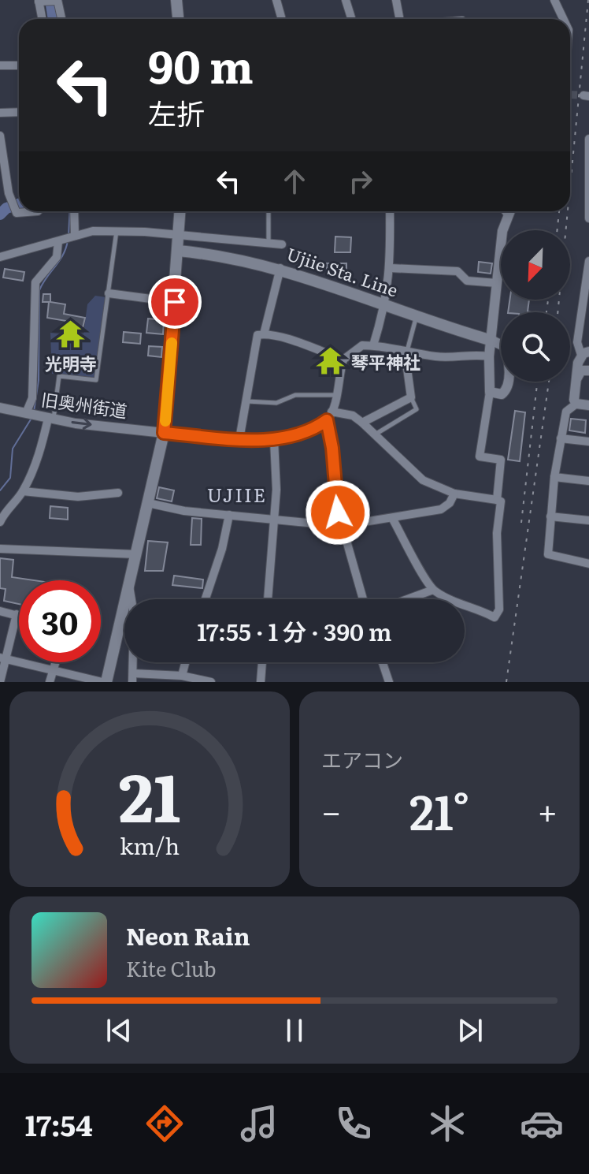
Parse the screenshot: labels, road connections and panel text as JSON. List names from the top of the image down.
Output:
{
  "streets": {
    "main road": ["Ujiie Sta. Line"],
    "street": ["旧奥州街道"]
  },
  "districts": ["UJIIE"],
  "places": {
    "temple": ["光明寺", "琴平神社"]
  },
  "north": "bottom left",
  "page": {
    "turn": ["90 m", "左折"],
    "limit": "30",
    "trip": "17:55 · 1 分 · 390 m",
    "tile": "エアコン",
    "heat": ["−", "21°", "+"],
    "song": ["Neon Rain", "Kite Club"],
    "tabs": "17:54",
    "gauge": ["21", "km/h"]
  }
}
